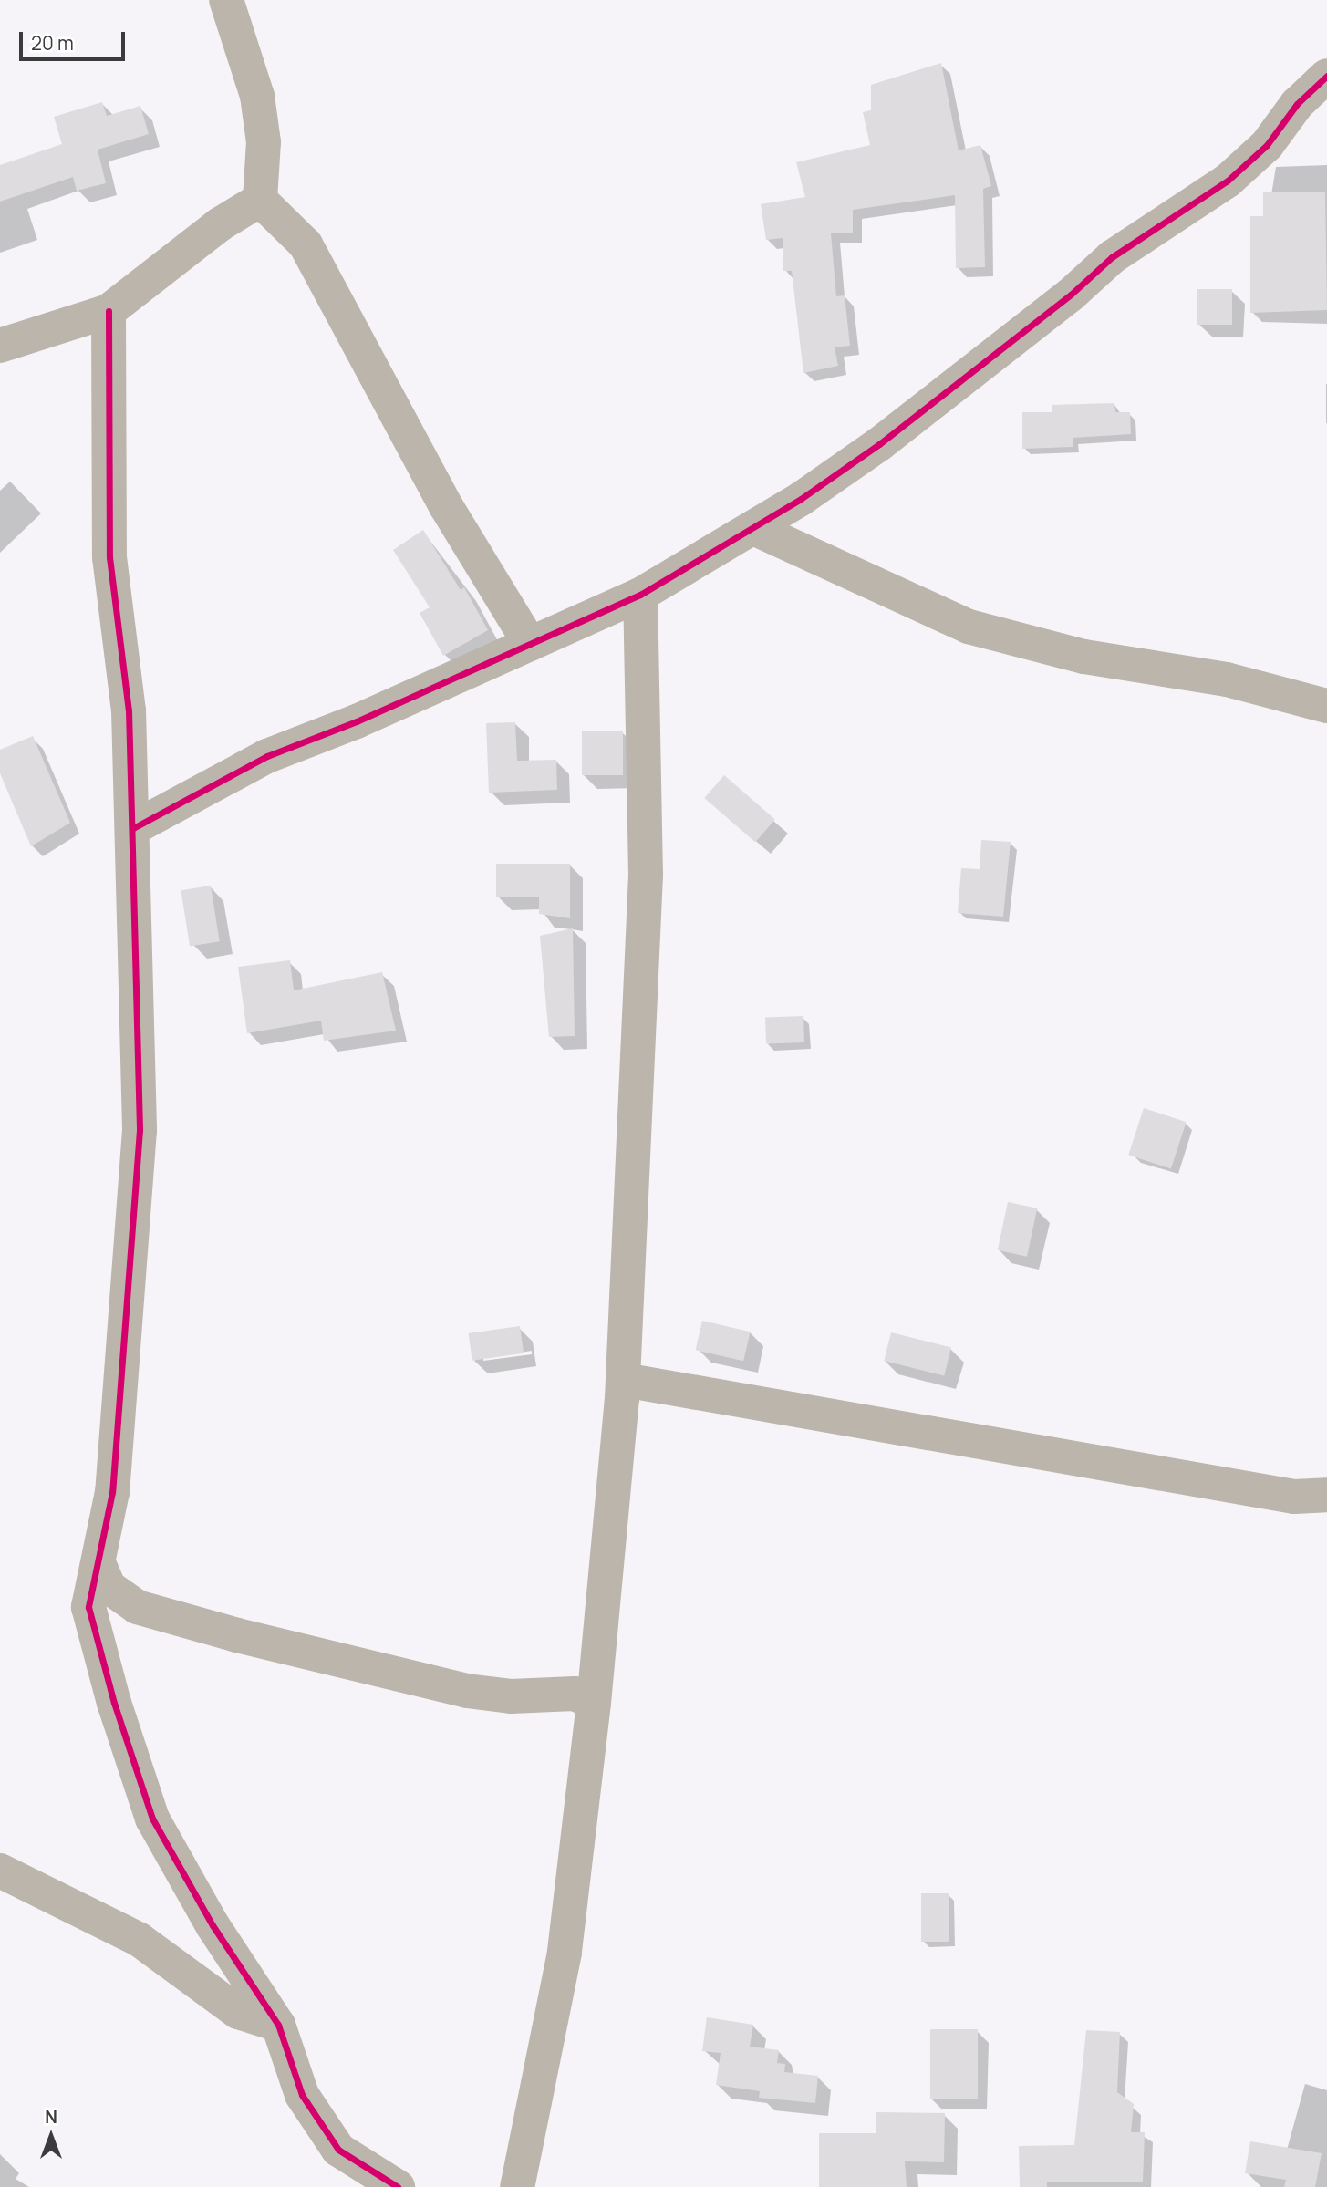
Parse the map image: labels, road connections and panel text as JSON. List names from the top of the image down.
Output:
{
  "scale_bar": "20 m",
  "north": "top"
}
